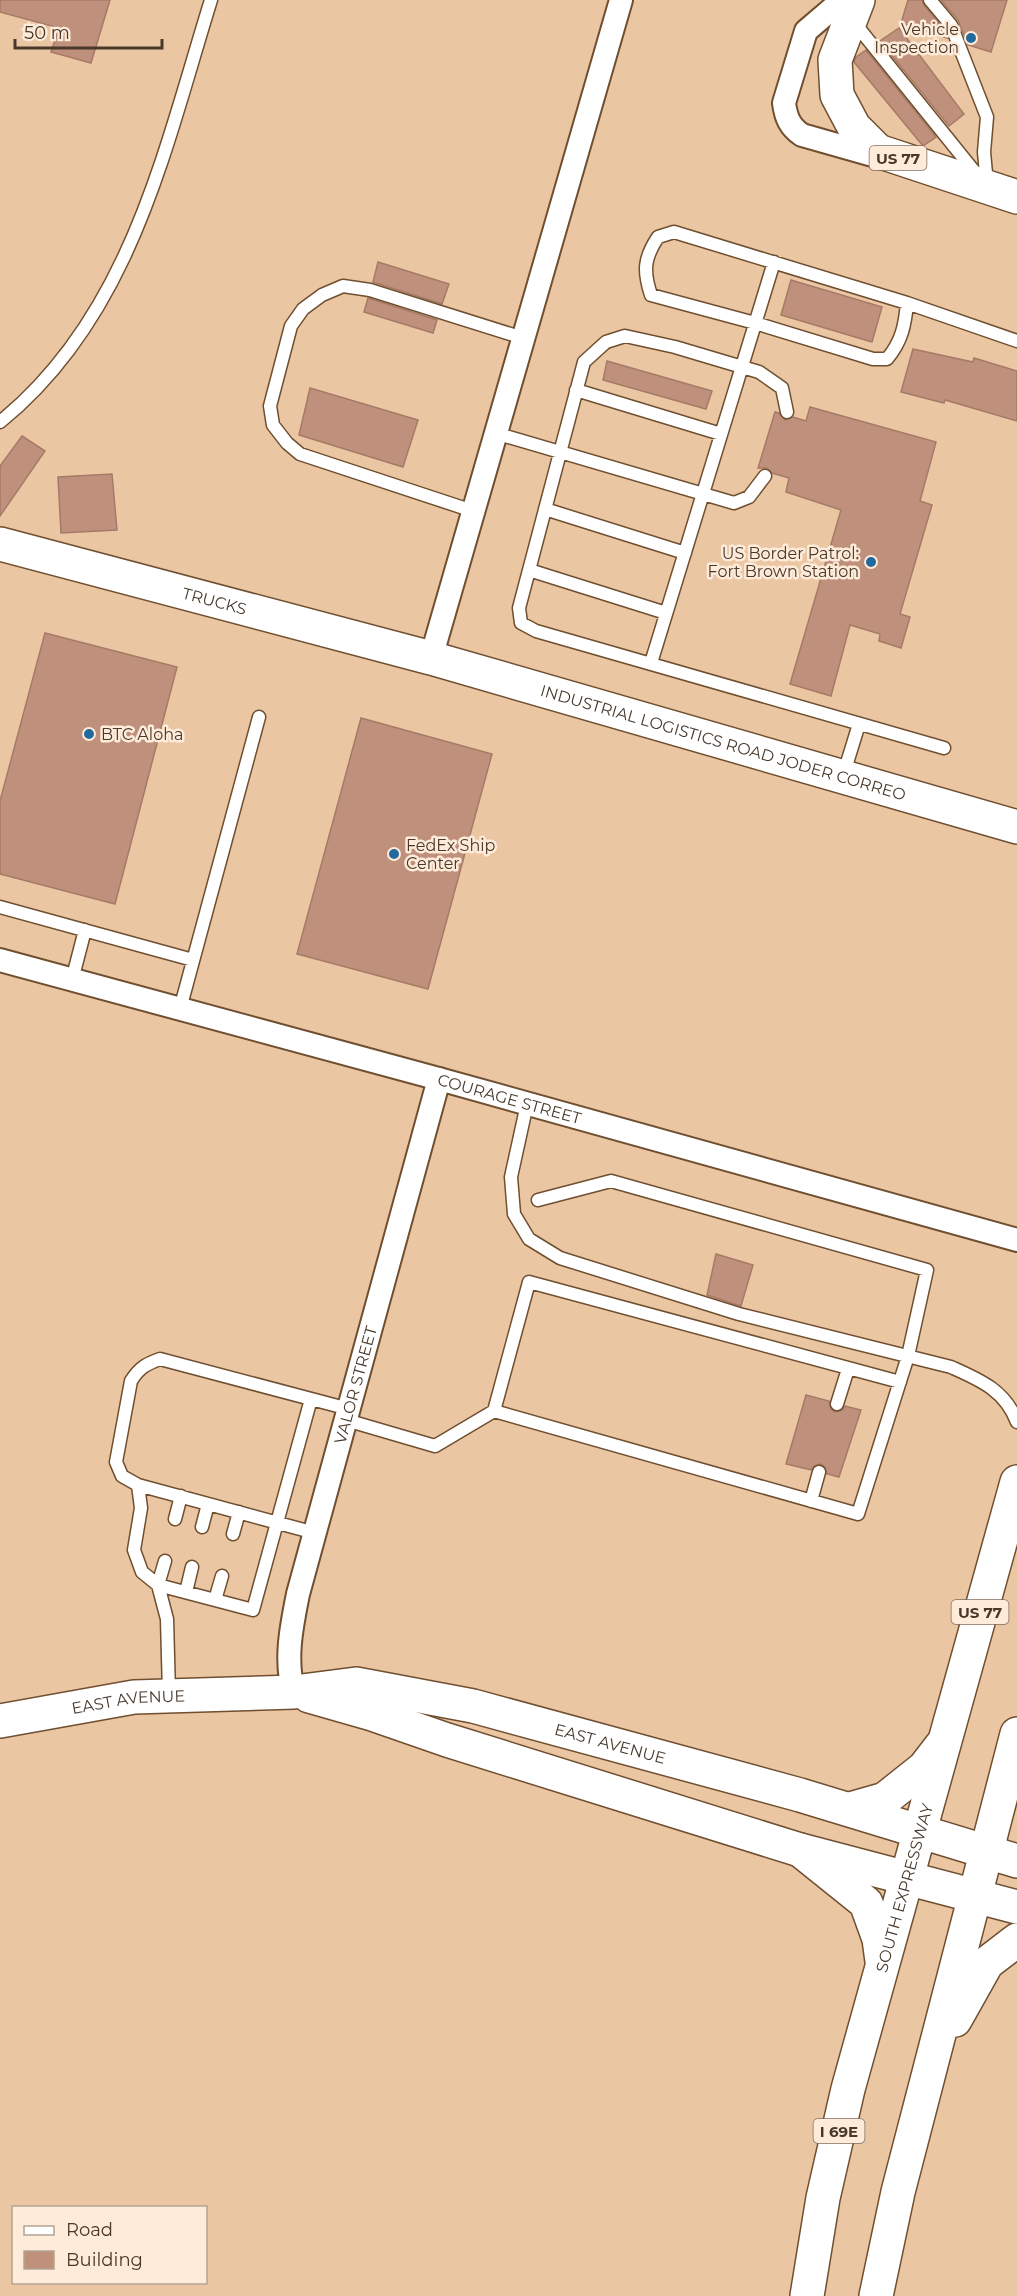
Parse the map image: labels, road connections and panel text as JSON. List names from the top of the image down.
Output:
{
  "streets": {
    "main road": [
      "US 77",
      "TRUCKS",
      "INDUSTRIAL LOGISTICS ROAD JODER CORREO",
      "EAST AVENUE",
      "SOUTH EXPRESSWAY",
      "I 69E"
    ],
    "street": ["COURAGE STREET", "VALOR STREET"]
  },
  "crossings": [
    ["TRUCKS", "INDUSTRIAL LOGISTICS ROAD JODER CORREO"],
    ["COURAGE STREET", "VALOR STREET"],
    ["VALOR STREET", "EAST AVENUE"],
    ["EAST AVENUE", "SOUTH EXPRESSWAY"]
  ],
  "places": [
    "Vehicle Inspection",
    "US Border Patrol: Fort Brown Station",
    "BTC Aloha",
    "FedEx Ship Center"
  ],
  "legend": ["Road", "Building"],
  "scale_bar": "50 m"
}
